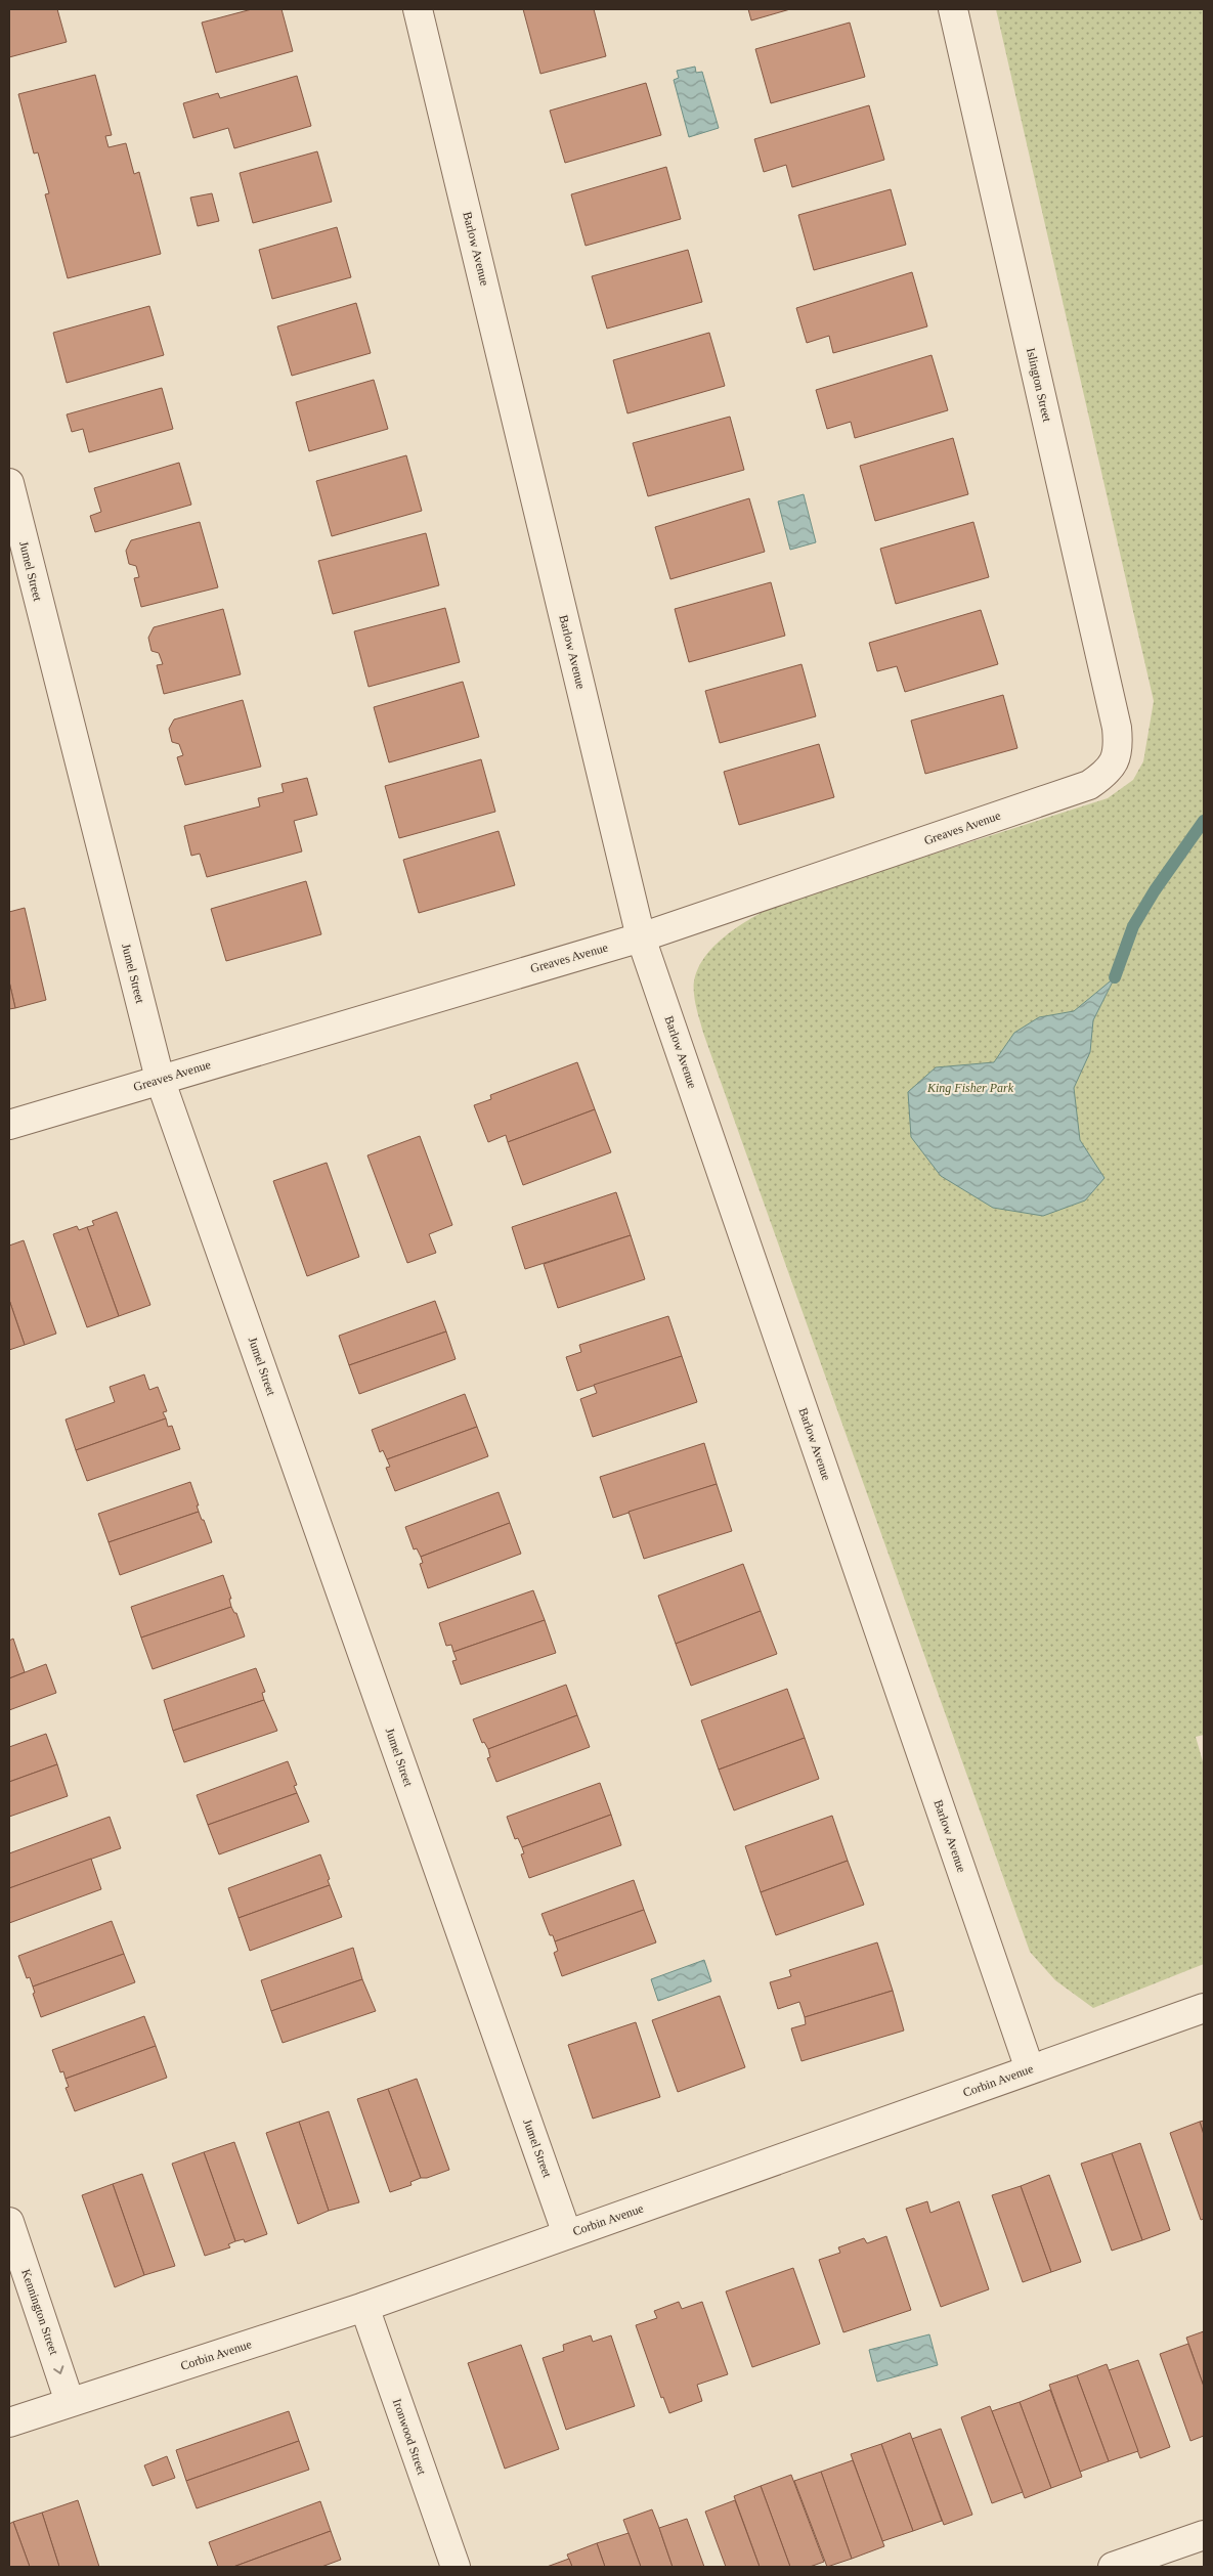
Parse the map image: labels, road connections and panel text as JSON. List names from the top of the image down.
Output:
{
  "streets": {
    "street": [
      "Barlow Avenue",
      "Islington Street",
      "Jumel Street",
      "Greaves Avenue",
      "Corbin Avenue",
      "Kennington Street",
      "Ironwood Street"
    ]
  },
  "crossings": [
    ["Barlow Avenue", "Greaves Avenue"],
    ["Barlow Avenue", "Corbin Avenue"],
    ["Islington Street", "Greaves Avenue"],
    ["Jumel Street", "Greaves Avenue"],
    ["Jumel Street", "Corbin Avenue"],
    ["Corbin Avenue", "Kennington Street"],
    ["Corbin Avenue", "Ironwood Street"]
  ],
  "one_way": ["Kennington Street"],
  "parks": ["King Fisher Park"]
}
